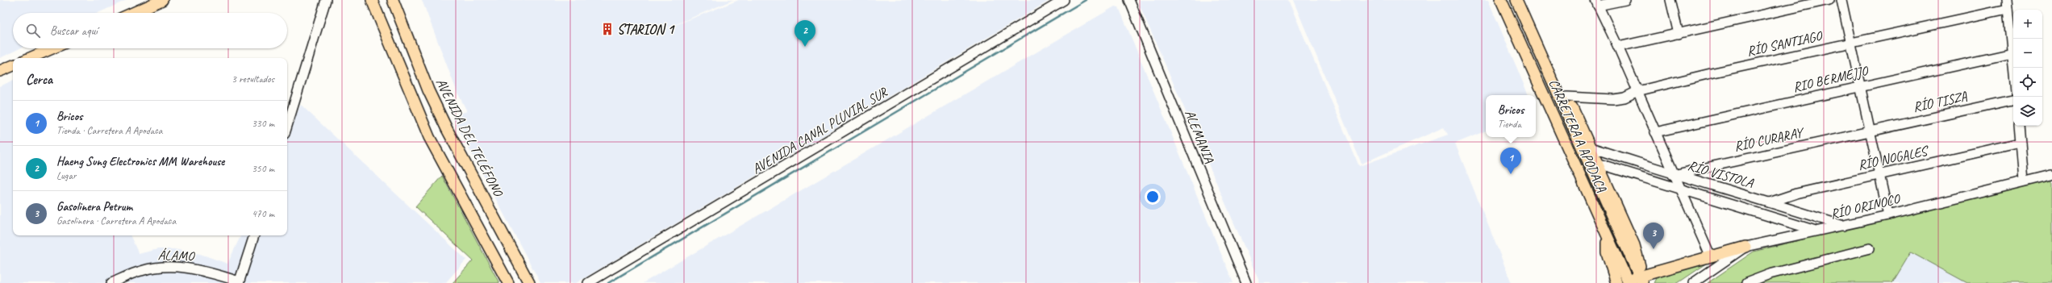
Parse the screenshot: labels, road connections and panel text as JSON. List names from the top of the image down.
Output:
{
  "streets": {
    "main road": ["CARRETERA A APODACA", "AVENIDA DEL TELÉFONO"],
    "street": [
      "RÍO SANTIAGO",
      "RIO BERMEJJO",
      "RÍO TISZA",
      "AVENIDA CANAL PLUVIAL SUR",
      "ALEMANIA",
      "RÍO CURARAY",
      "RÍO NOGALES",
      "RÍO VISTOLA",
      "RÍO ORINOCO",
      "ÁLAMO"
    ]
  },
  "crossings": [
    ["RÍO TISZA", "RÍO CURARAY"],
    ["RÍO CURARAY", "RÍO VISTOLA"],
    ["RÍO NOGALES", "RÍO VISTOLA"],
    ["RÍO VISTOLA", "RÍO ORINOCO"]
  ],
  "places": {
    "building": ["STARION 1"]
  },
  "page": {
    "map_buttons": ["+", "−"],
    "search": "Buscar aquí",
    "pins": ["2", "1", "3"],
    "heading": ["Cerca", "3 resultados"],
    "popup": ["Bricos", "Tienda"],
    "list": [
      {
        "mark": "1",
        "name": "Bricos",
        "note": "Tienda · Carretera A Apodaca",
        "value": "330 m"
      },
      {
        "mark": "2",
        "name": "Haeng Sung Electronics MM Warehouse",
        "note": "Lugar",
        "value": "350 m"
      },
      {
        "mark": "3",
        "name": "Gasolinera Petrum",
        "note": "Gasolinera · Carretera A Apodaca",
        "value": "470 m"
      }
    ]
  }
}
